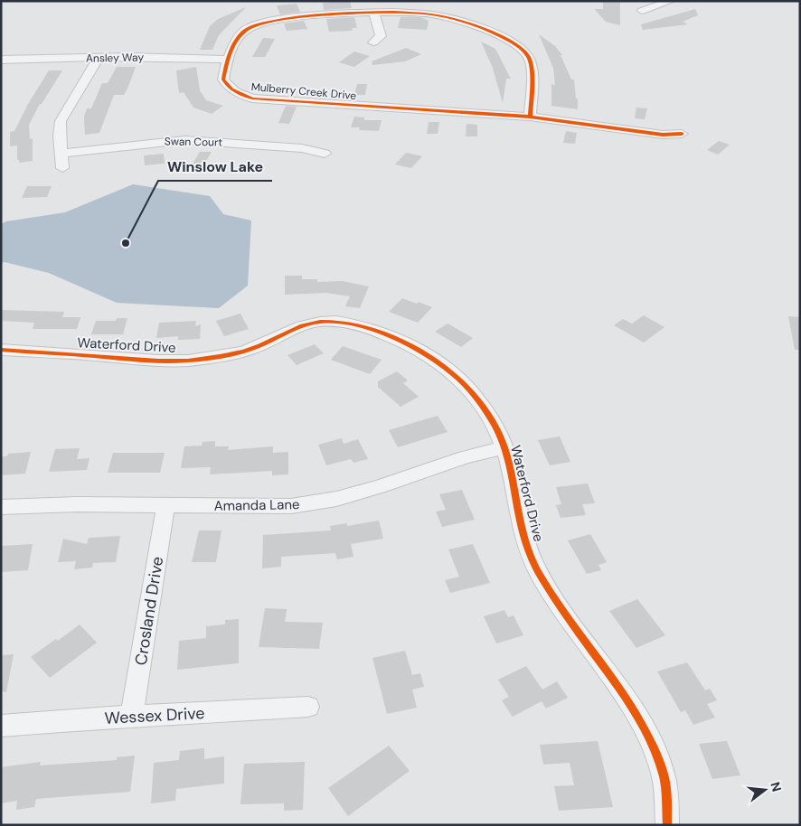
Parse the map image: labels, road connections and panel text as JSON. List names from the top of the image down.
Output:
{
  "streets": {
    "street": [
      "Ansley Way",
      "Mulberry Creek Drive",
      "Swan Court",
      "Waterford Drive",
      "Amanda Lane",
      "Crosland Drive",
      "Wessex Drive"
    ]
  },
  "crossings": [
    ["Ansley Way", "Mulberry Creek Drive"],
    ["Waterford Drive", "Amanda Lane"],
    ["Amanda Lane", "Crosland Drive"],
    ["Crosland Drive", "Wessex Drive"]
  ],
  "places": ["Winslow Lake"],
  "north": "right"
}
